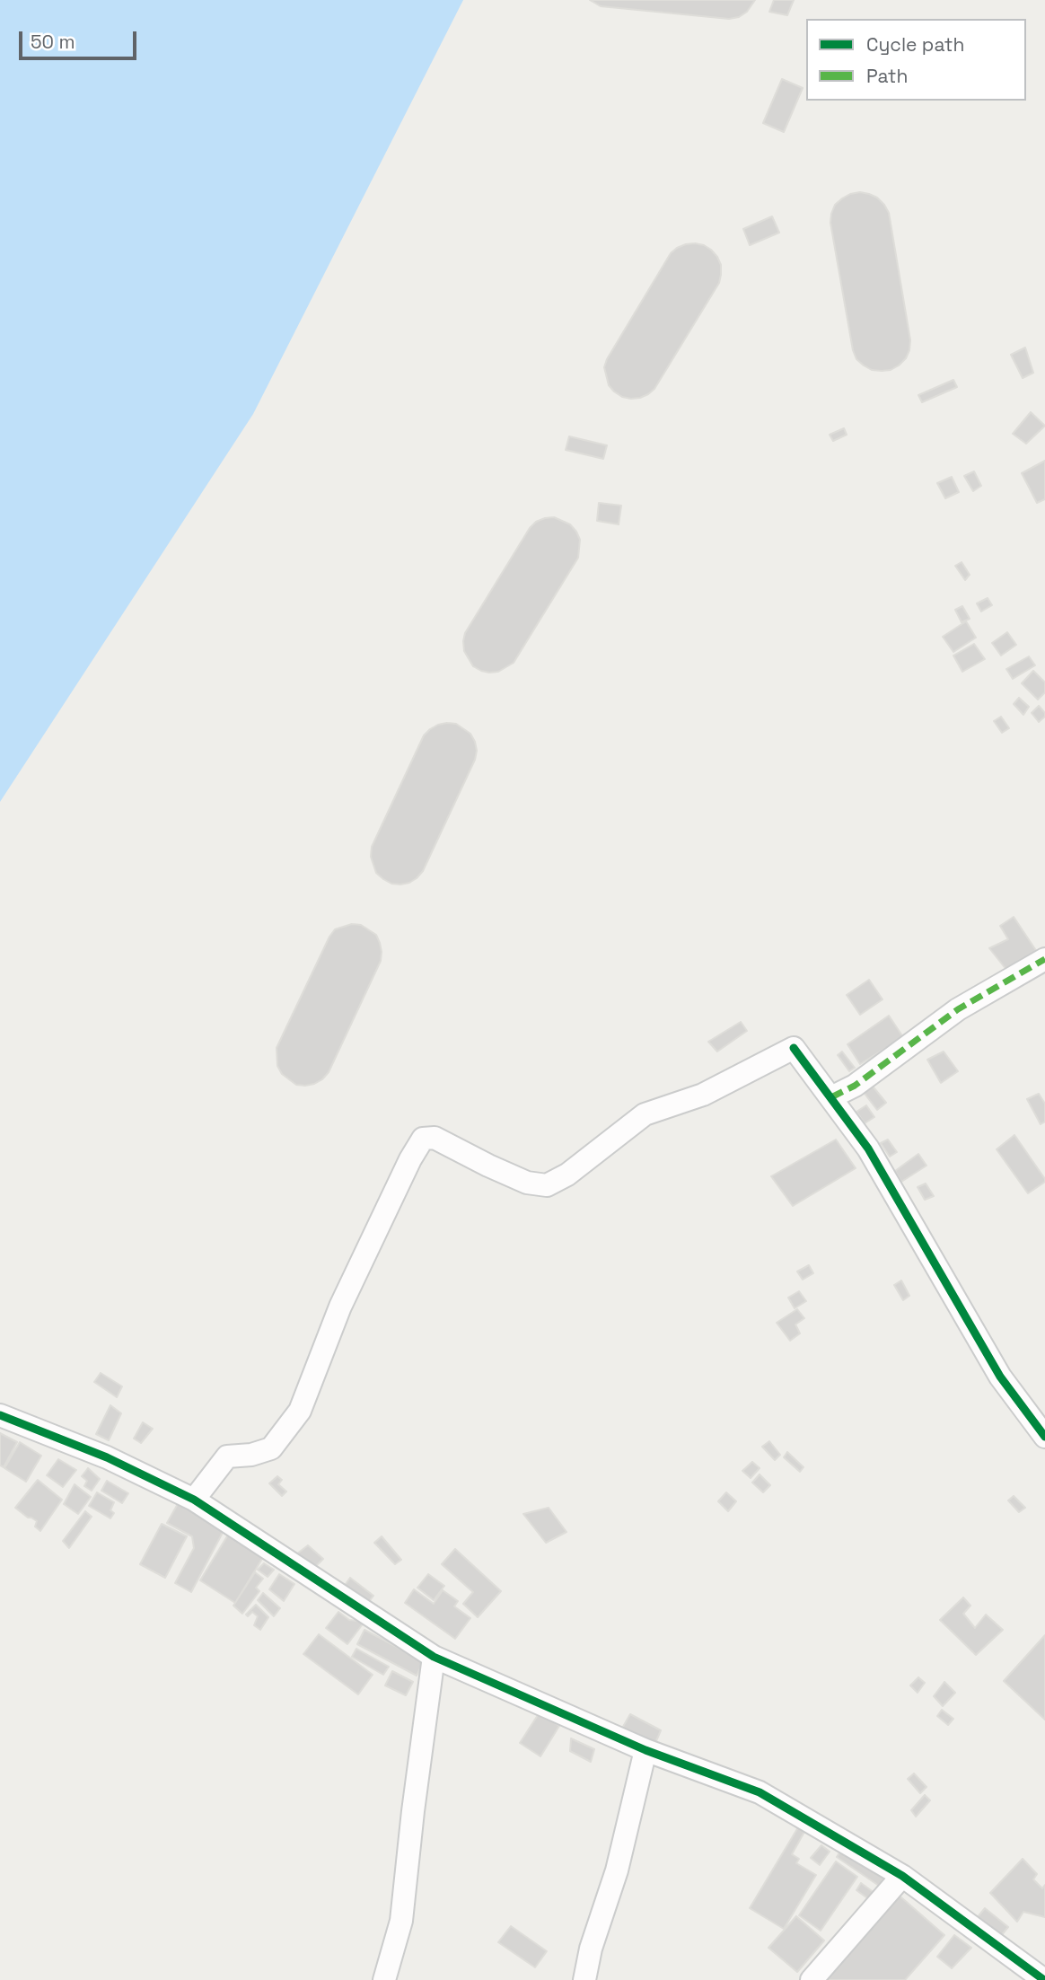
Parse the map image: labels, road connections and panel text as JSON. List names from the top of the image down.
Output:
{
  "legend": ["Cycle path", "Path"],
  "scale_bar": "50 m"
}
